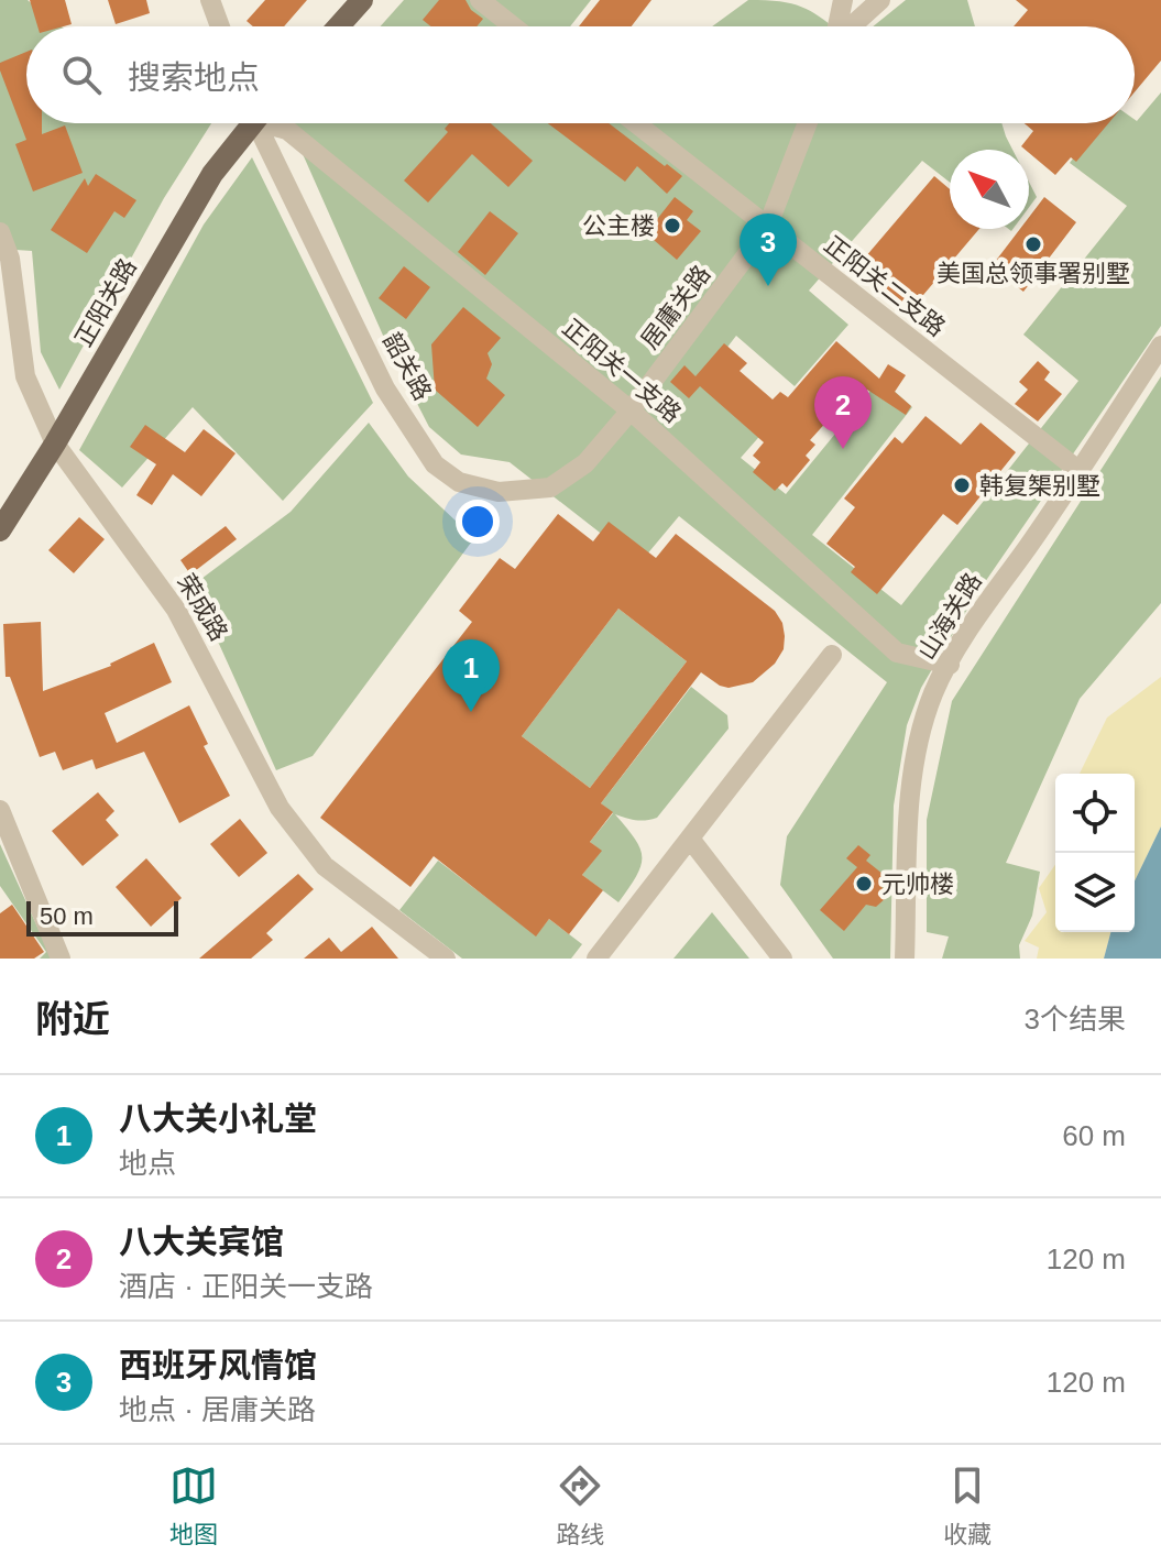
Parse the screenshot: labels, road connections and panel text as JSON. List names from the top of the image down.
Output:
{
  "streets": {
    "main road": ["正阳关路"],
    "street": [
      "正阳关二支路",
      "居庸关路",
      "韶关路",
      "正阳关一支路",
      "荣成路",
      "山海关路"
    ]
  },
  "crossings": [
    ["正阳关二支路", "居庸关路"],
    ["正阳关二支路", "山海关路"],
    ["正阳关路", "荣成路"],
    ["居庸关路", "韶关路"],
    ["居庸关路", "正阳关一支路"],
    ["正阳关一支路", "山海关路"]
  ],
  "places": [
    "公主楼",
    "美国总领事署别墅",
    "韩复榘别墅",
    "元帅楼"
  ],
  "scale_bar": "50 m",
  "north": "top left",
  "page": {
    "search": "搜索地点",
    "pins": ["3", "2", "1"],
    "scale": "50 m",
    "heading": ["附近", "3个结果"],
    "list": [
      {
        "mark": "1",
        "name": "八大关小礼堂",
        "note": "地点",
        "value": "60 m"
      },
      {
        "mark": "2",
        "name": "八大关宾馆",
        "note": "酒店 · 正阳关一支路",
        "value": "120 m"
      },
      {
        "mark": "3",
        "name": "西班牙风情馆",
        "note": "地点 · 居庸关路",
        "value": "120 m"
      }
    ],
    "nav": ["地图", "路线", "收藏"]
  }
}
